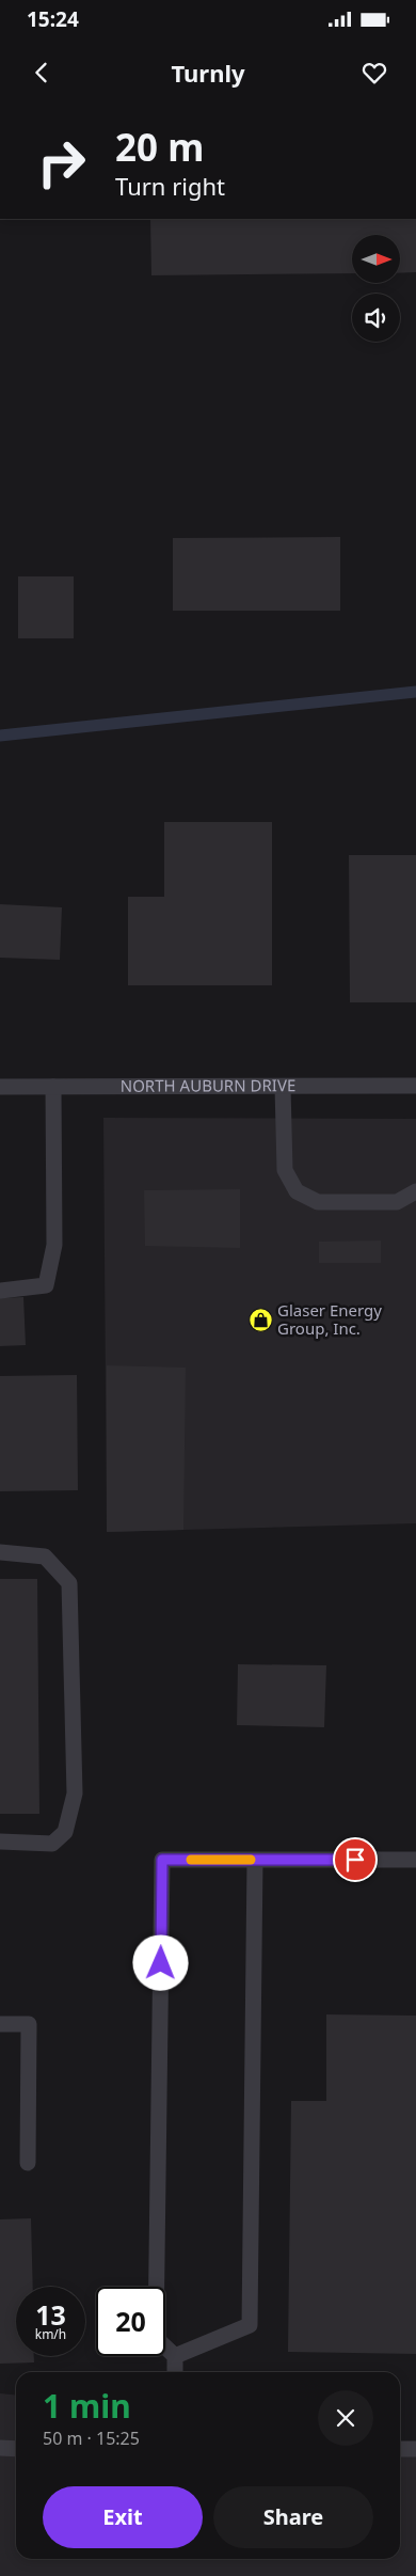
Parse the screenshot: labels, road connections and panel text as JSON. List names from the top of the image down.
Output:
{
  "streets": {
    "street": ["NORTH AUBURN DRIVE"]
  },
  "places": {
    "shop": ["Glaser Energy Group, Inc."]
  },
  "north": "right",
  "page": {
    "status": "15:24",
    "header": "Turnly",
    "turn": ["20 m", "Turn right"],
    "speed": "13 km/h",
    "limit": "20",
    "heading": ["1 min", "50 m · 15:25"],
    "buttons": ["Exit", "Share"]
  }
}
